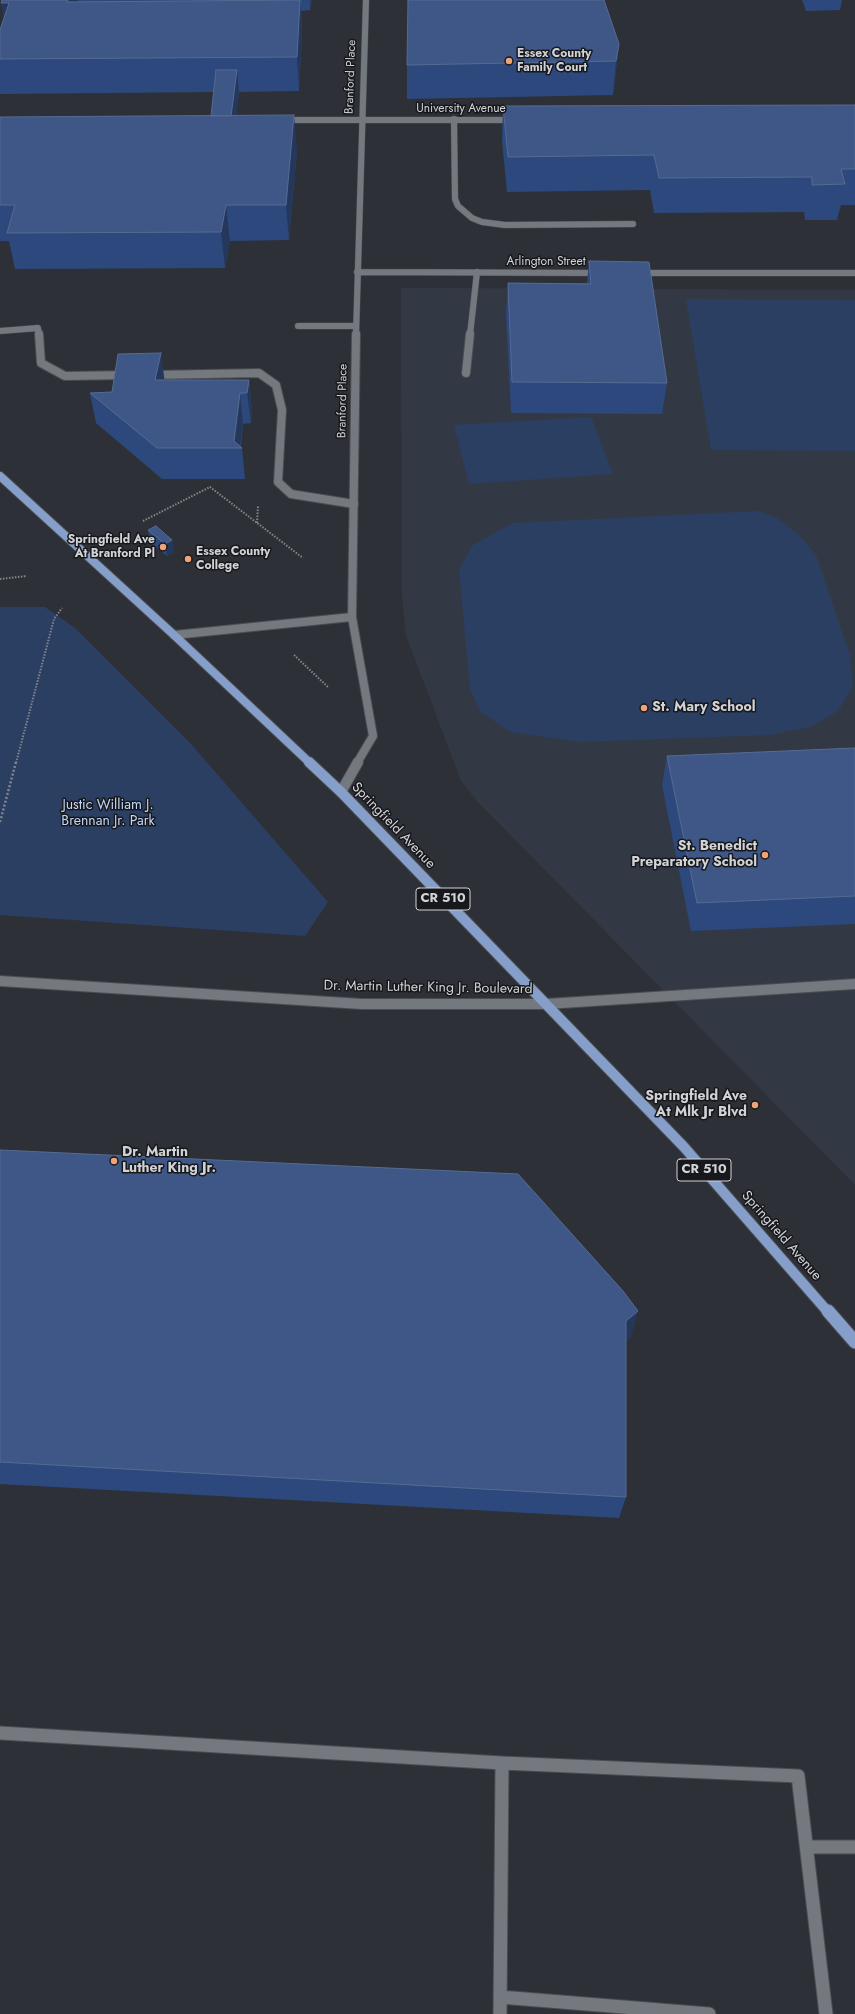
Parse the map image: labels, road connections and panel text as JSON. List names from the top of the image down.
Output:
{
  "streets": {
    "main road": ["Springfield Avenue", "CR 510"],
    "street": [
      "Branford Place",
      "University Avenue",
      "Arlington Street",
      "Dr. Martin Luther King Jr. Boulevard"
    ]
  },
  "crossings": [
    ["Branford Place", "University Avenue"],
    ["Branford Place", "Arlington Street"],
    ["Branford Place", "Springfield Avenue"],
    ["Springfield Avenue", "Dr. Martin Luther King Jr. Boulevard"]
  ],
  "parks": ["Justic William J. Brennan Jr. Park"],
  "places": [
    "Essex County Family Court",
    "Springfield Ave At Branford Pl",
    "Essex County College",
    "St. Mary School",
    "St. Benedict Preparatory School",
    "Springfield Ave At Mlk Jr Blvd",
    "Dr. Martin Luther King Jr."
  ]
}
